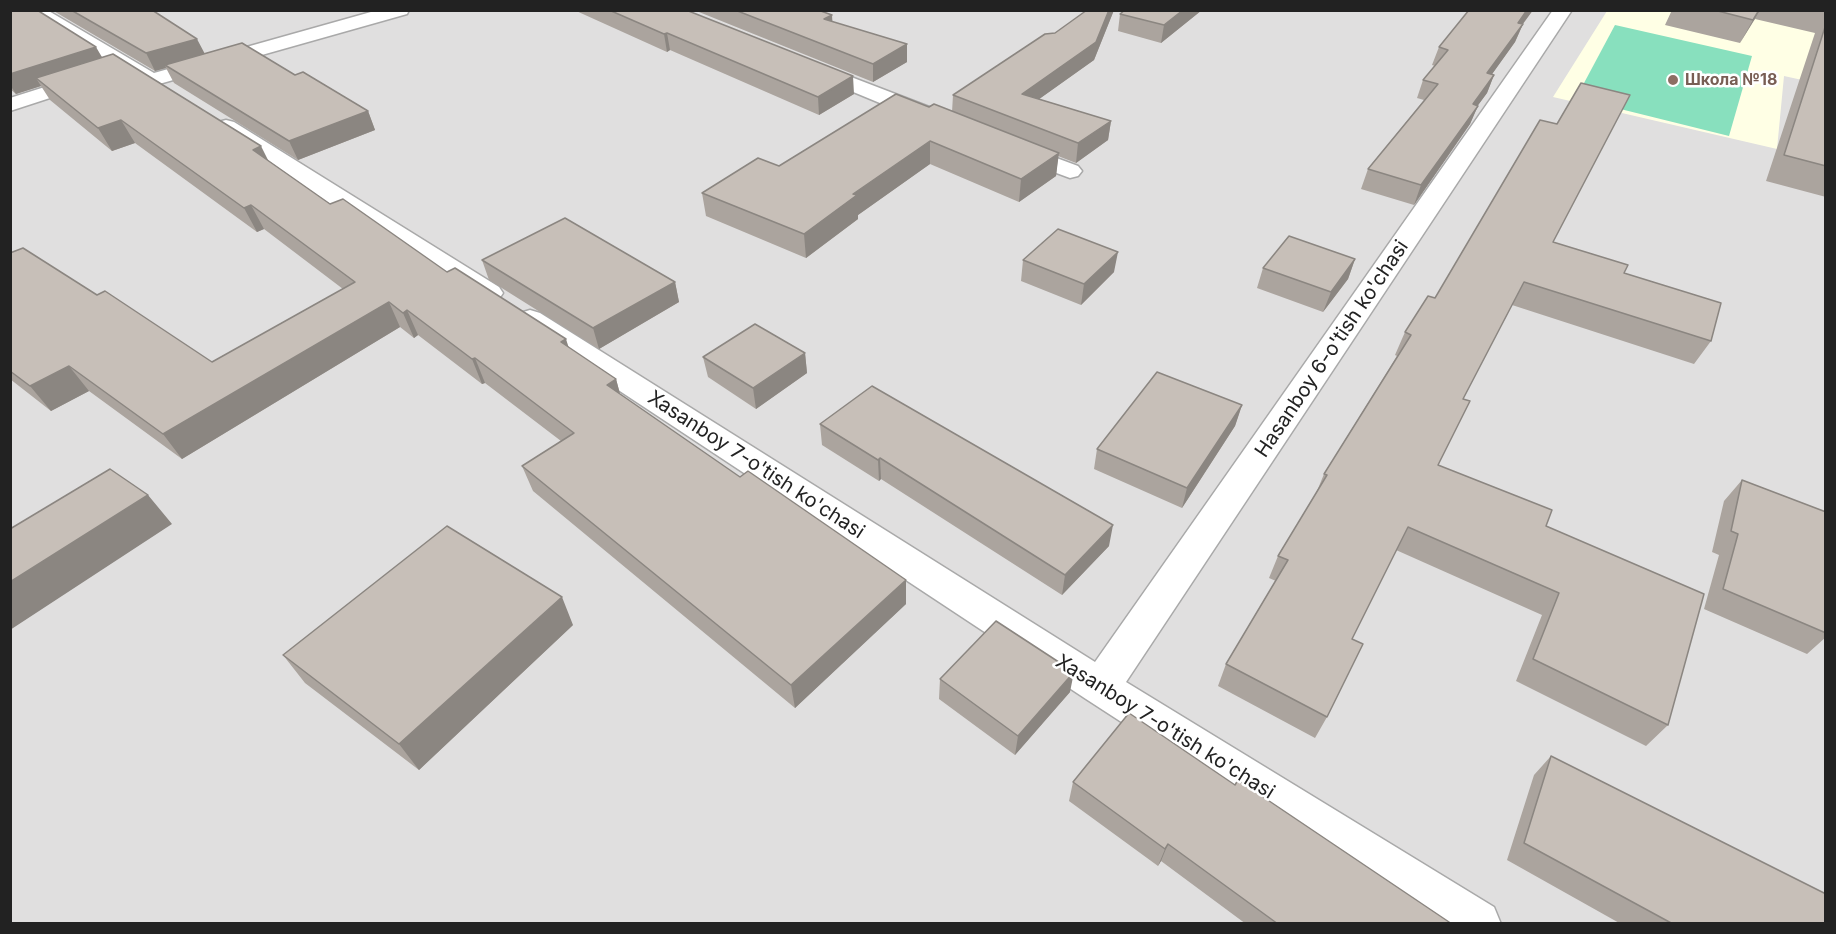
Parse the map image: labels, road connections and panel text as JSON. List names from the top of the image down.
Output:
{
  "streets": {
    "street": ["Hasanboy 6-o'tish ko'chasi", "Xasanboy 7-o'tish ko'chasi"]
  },
  "crossings": [
    ["Hasanboy 6-o'tish ko'chasi", "Xasanboy 7-o'tish ko'chasi"]
  ],
  "places": ["Школа №18"]
}
